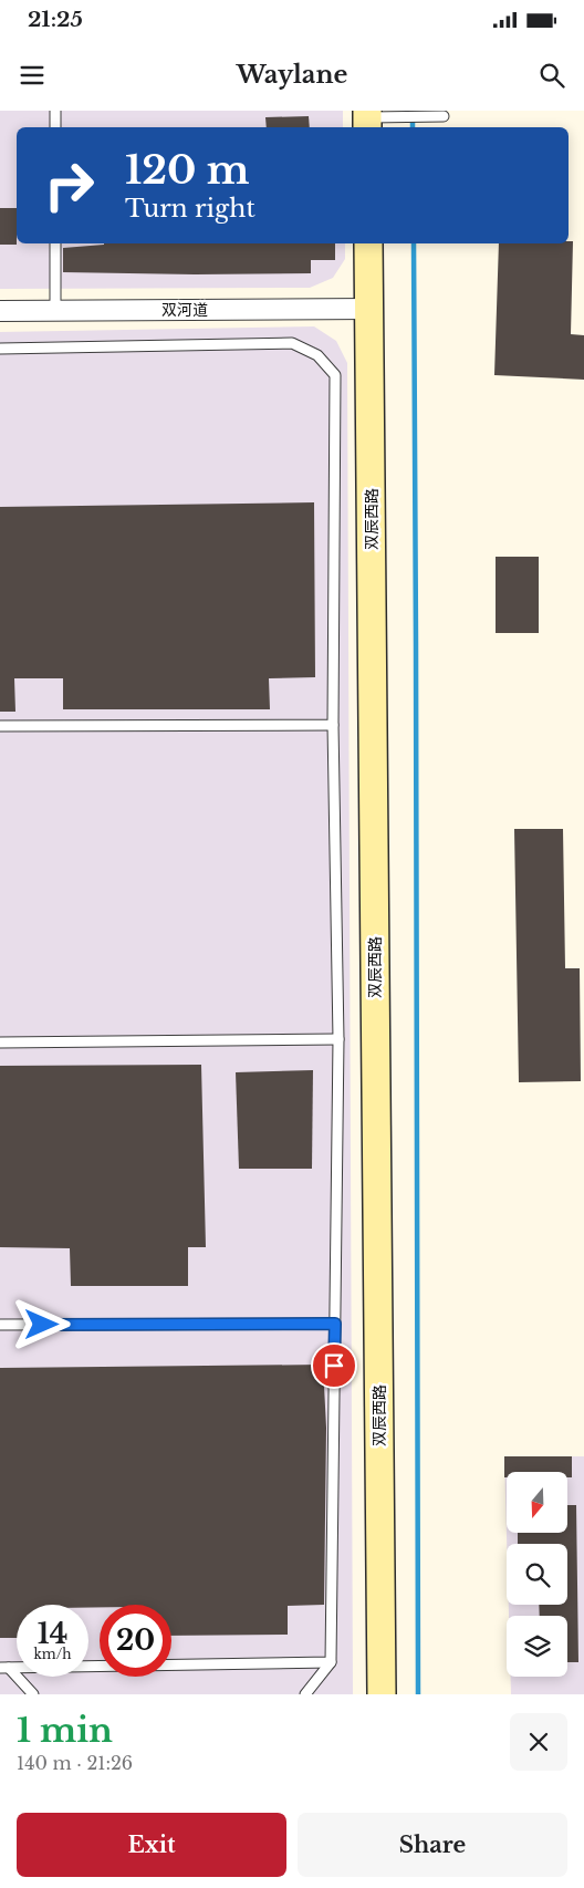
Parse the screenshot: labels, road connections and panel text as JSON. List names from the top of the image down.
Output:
{
  "streets": {
    "main road": ["双辰西路"],
    "street": ["双河道"]
  },
  "crossings": [
    ["双河道", "双辰西路"]
  ],
  "north": "bottom",
  "page": {
    "status": "21:25",
    "header": "Waylane",
    "turn": ["120 m", "Turn right"],
    "speed": "14 km/h",
    "limit": "20",
    "heading": ["1 min", "140 m · 21:26"],
    "buttons": ["Exit", "Share"]
  }
}
